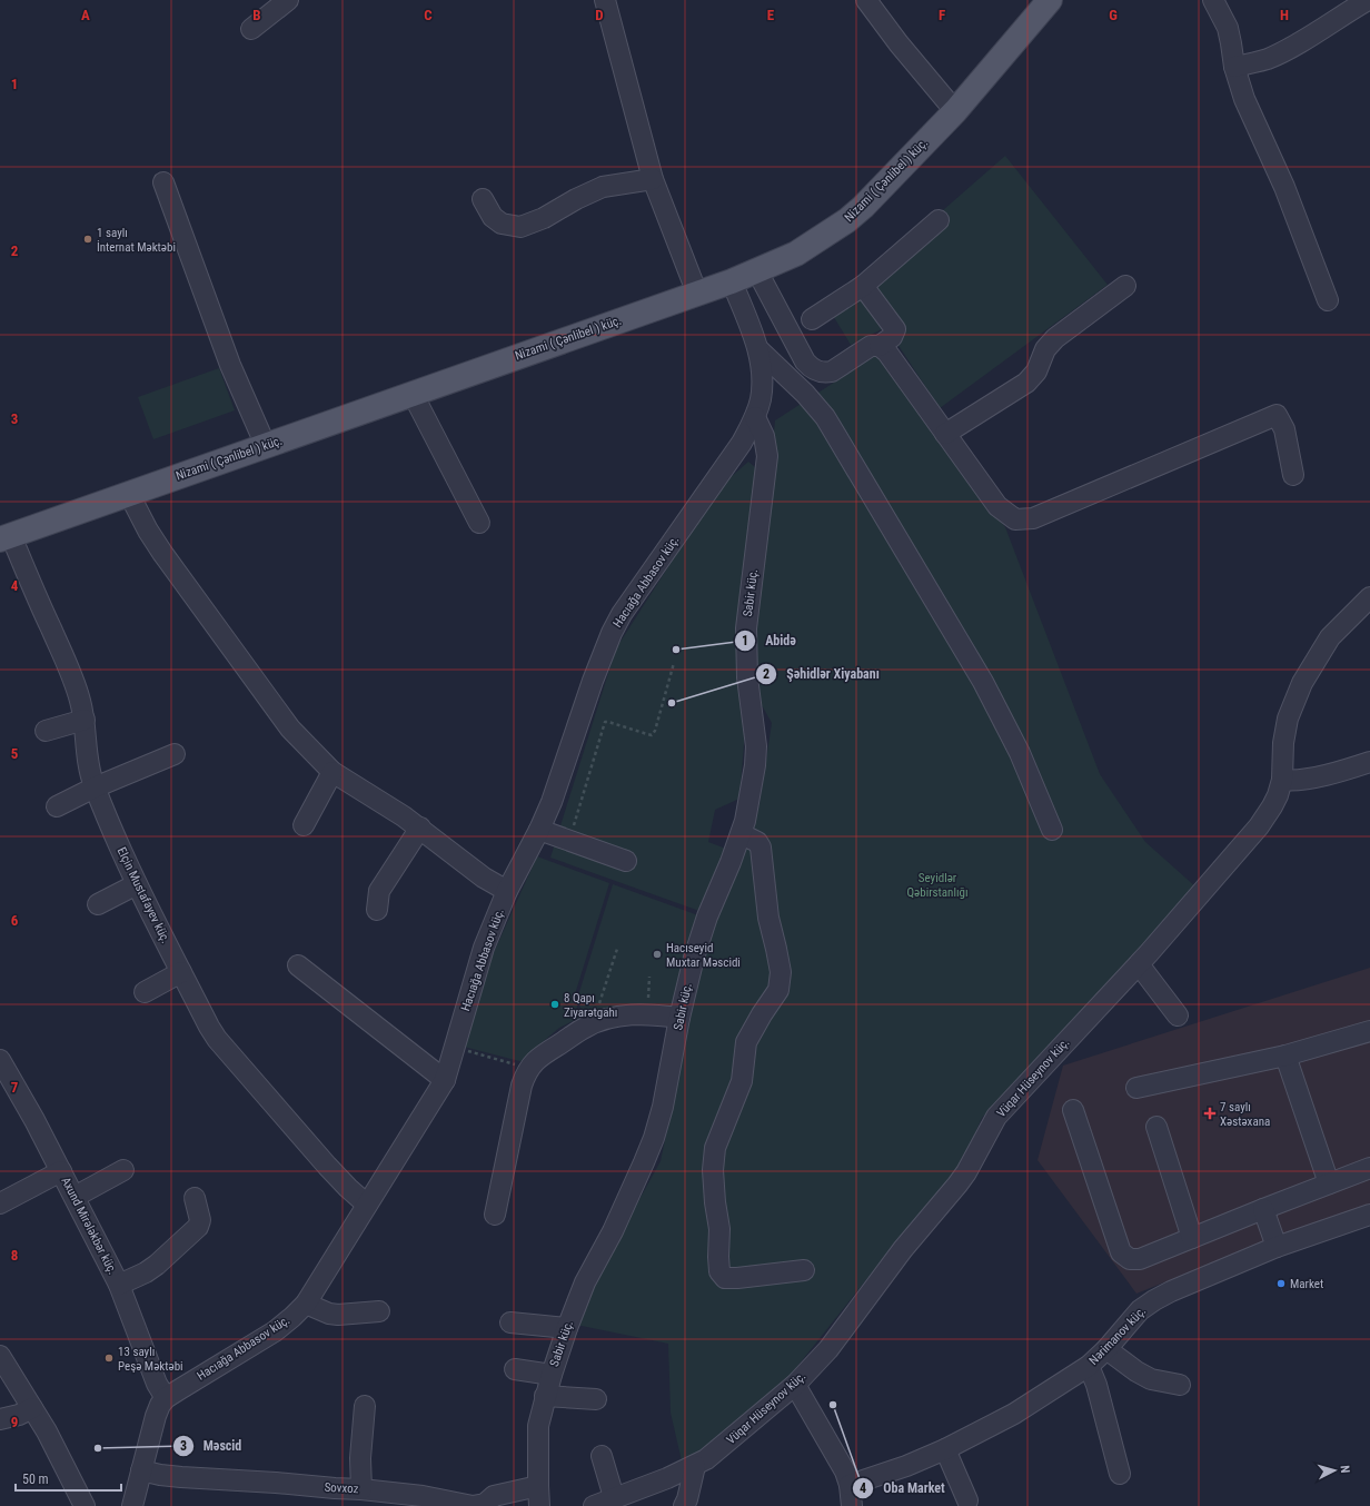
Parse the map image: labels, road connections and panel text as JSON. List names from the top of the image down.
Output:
{
  "streets": {
    "main road": ["Nizami ( Çənlibel ) küç."],
    "street": [
      "Hacıağa Abbasov küç.",
      "Sabir küç.",
      "Elçin Mustafayev küç.",
      "Vüqar Hüseynov küç.",
      "Axund Mirələkbər küç.",
      "Nərimanov küç.",
      "Sovxoz"
    ]
  },
  "crossings": [
    ["Nizami ( Çənlibel ) küç.", "Hacıağa Abbasov küç."],
    ["Nizami ( Çənlibel ) küç.", "Elçin Mustafayev küç."],
    ["Hacıağa Abbasov küç.", "Sabir küç."],
    ["Hacıağa Abbasov küç.", "Elçin Mustafayev küç."],
    ["Hacıağa Abbasov küç.", "Axund Mirələkbər küç."],
    ["Hacıağa Abbasov küç.", "Sovxoz"],
    ["Sabir küç.", "Sovxoz"]
  ],
  "parks": ["Seyidlər Qəbirstanlığı"],
  "places": {
    "other": [
      "1 saylı İnternat Məktəbi",
      "Abidə",
      "Şəhidlər Xiyabanı",
      "Hacıseyid Muxtar Məscidi",
      "8 Qapı Ziyarətgahı",
      "Market",
      "13 saylı Peşə Məktəbi",
      "Oba Market",
      "Məscid"
    ],
    "health": ["7 saylı Xəstəxana"]
  },
  "scale_bar": "50 m",
  "north": "right",
  "grid": {
    "columns": [
      "A",
      "B",
      "C",
      "D",
      "E",
      "F",
      "G",
      "H"
    ],
    "rows": [
      "1",
      "2",
      "3",
      "4",
      "5",
      "6",
      "7",
      "8",
      "9"
    ]
  }
}
